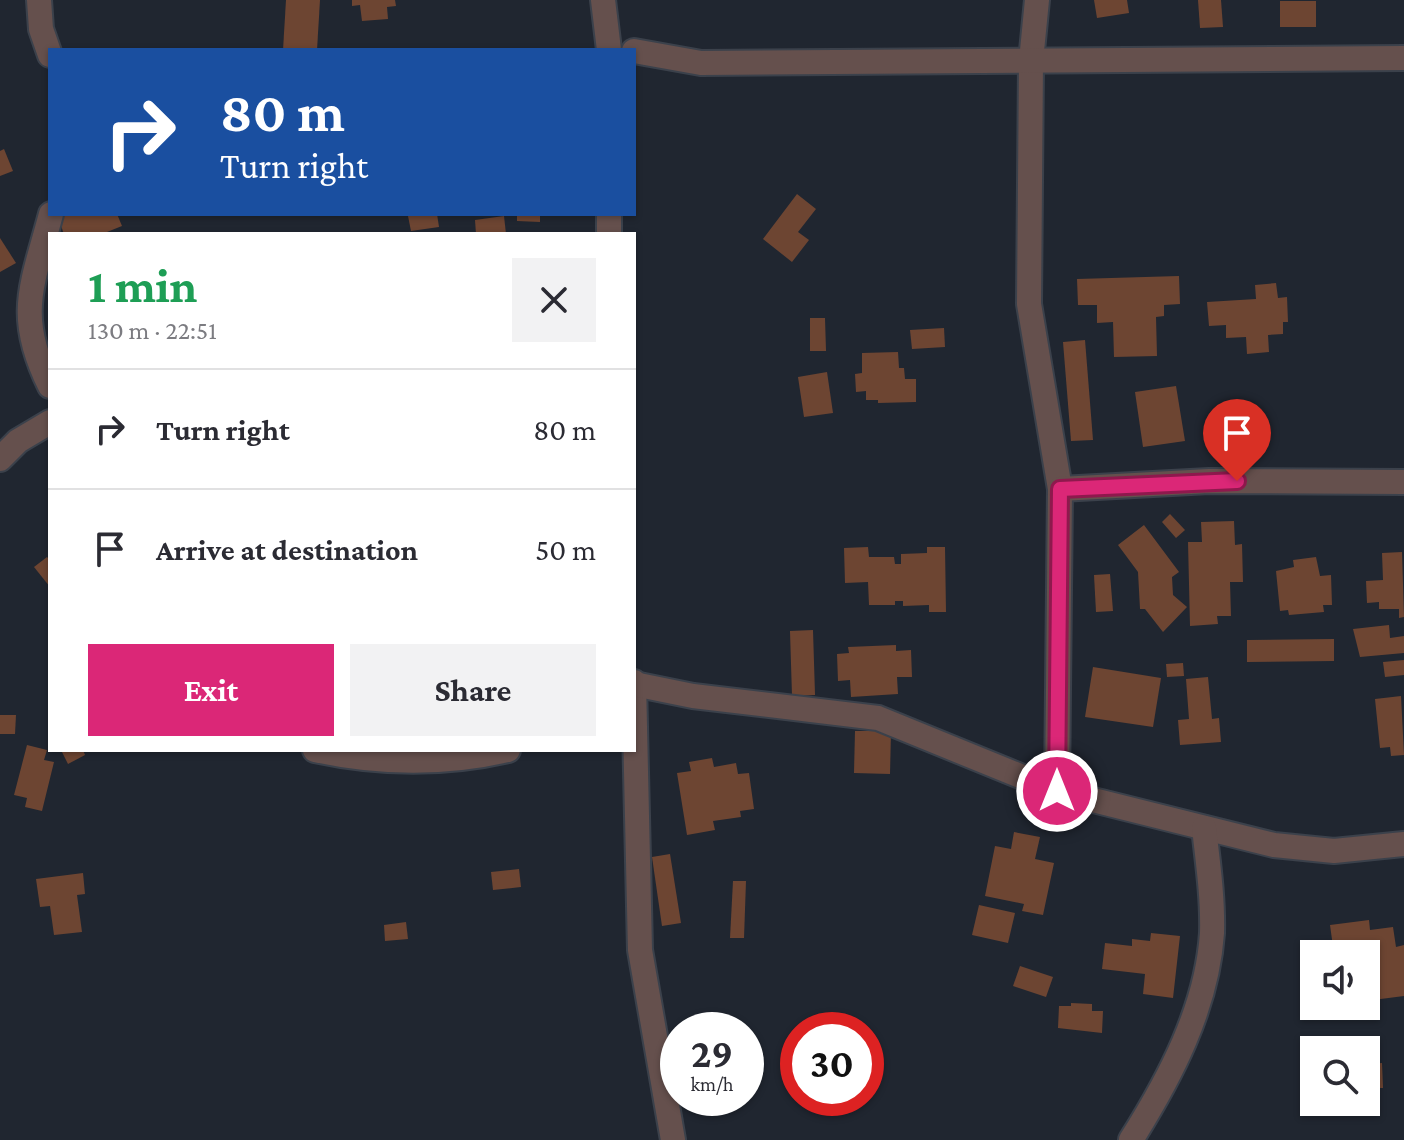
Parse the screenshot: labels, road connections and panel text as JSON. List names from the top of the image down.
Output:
{
  "page": {
    "turn": ["80 m", "Turn right"],
    "heading": ["1 min", "130 m · 22:51"],
    "list": [
      {
        "name": "Turn right",
        "value": "80 m"
      },
      {
        "name": "Arrive at destination",
        "value": "50 m"
      }
    ],
    "buttons": ["Exit", "Share"],
    "speed": "29 km/h",
    "limit": "30"
  }
}
